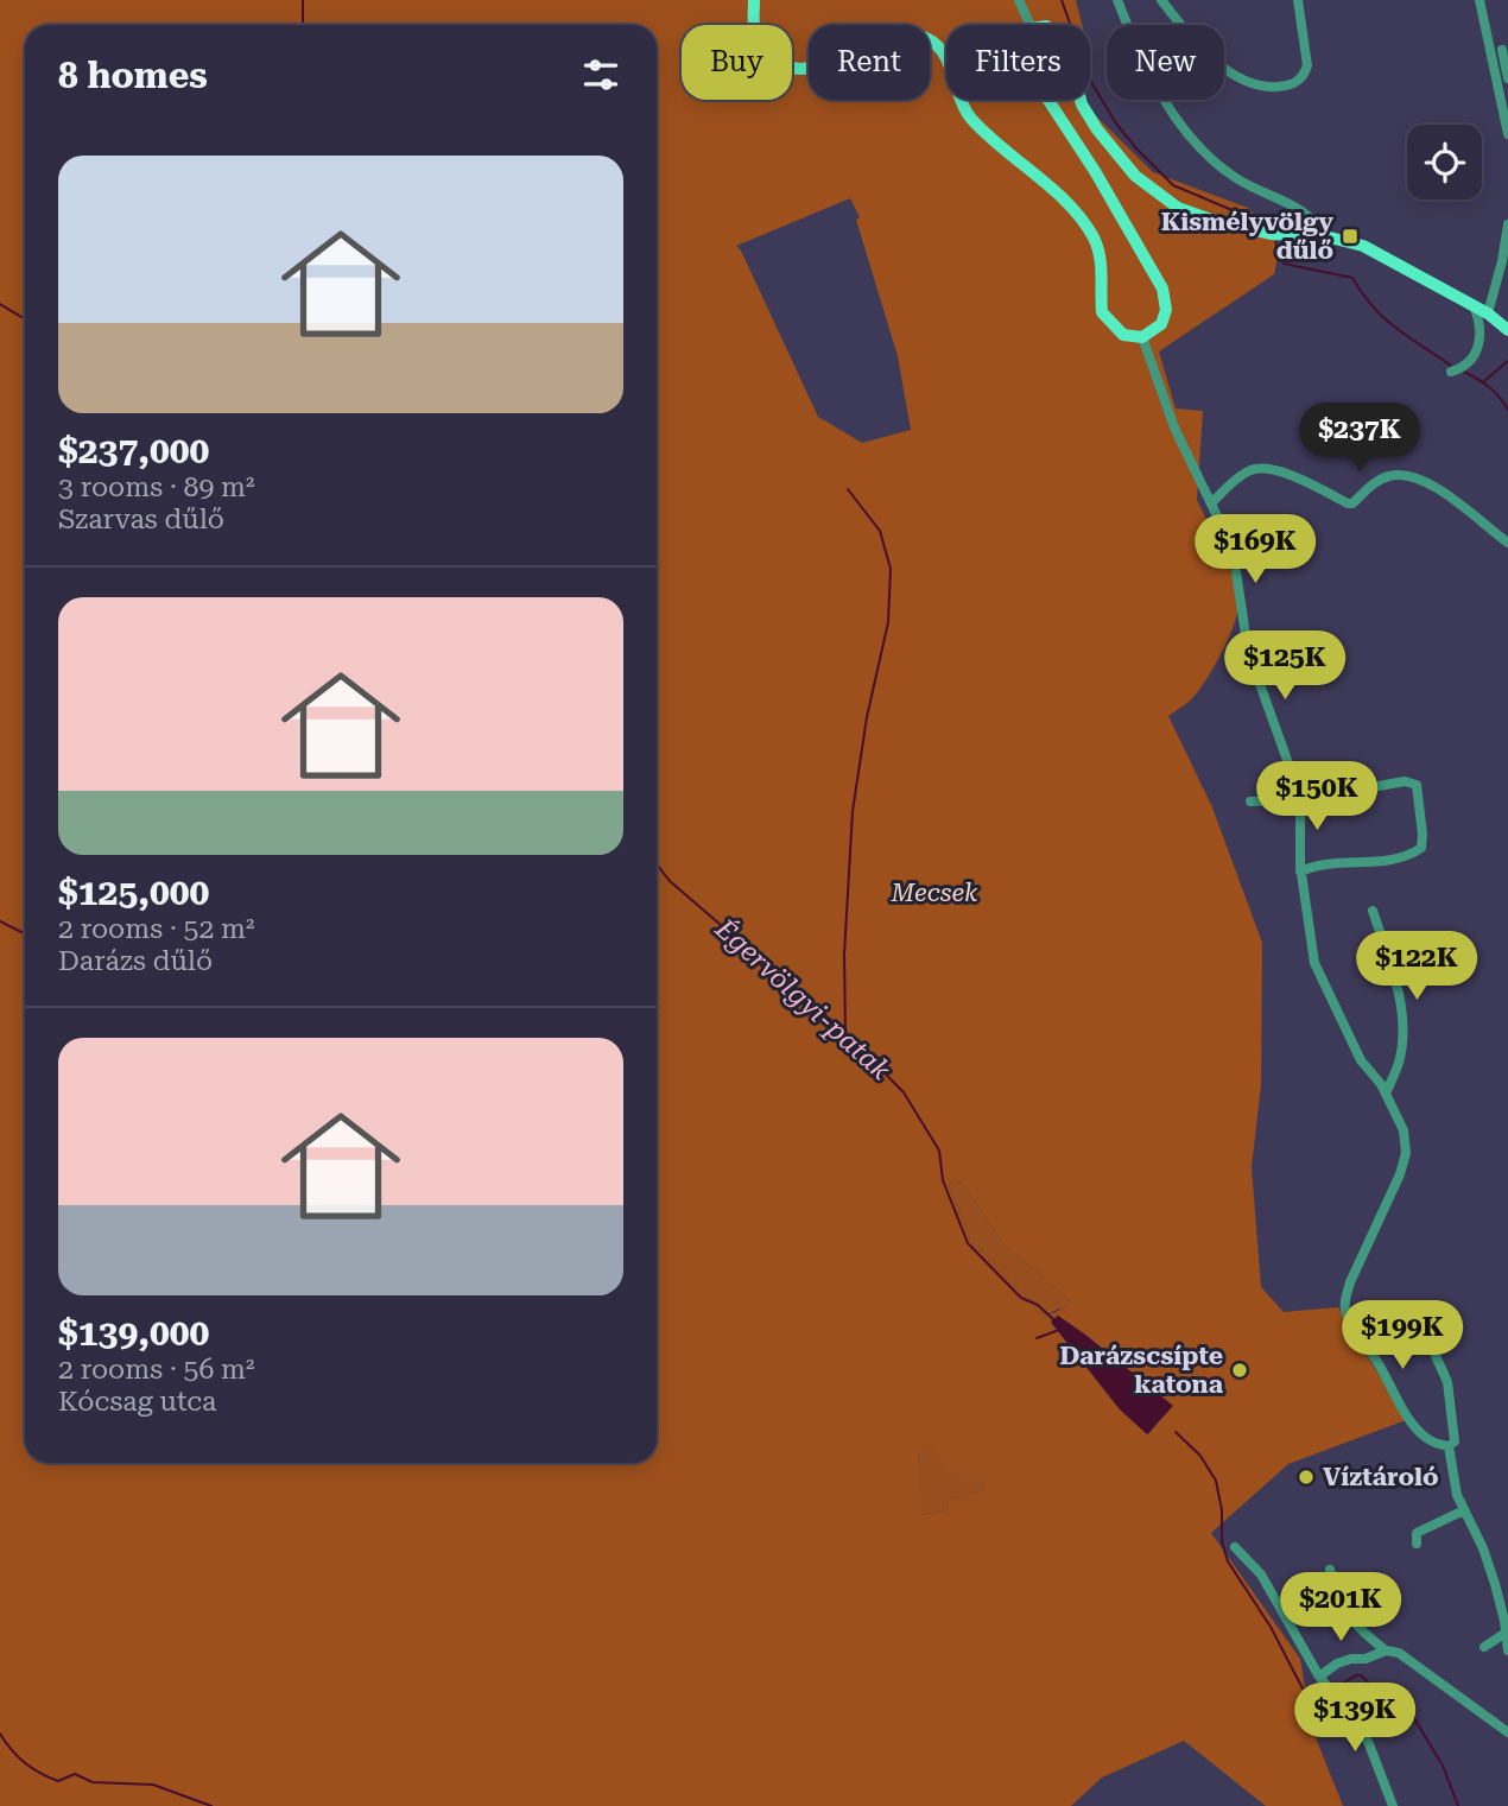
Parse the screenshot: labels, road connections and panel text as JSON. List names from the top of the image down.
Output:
{
  "water": ["Égervölgyi-patak"],
  "parks": ["Mecsek"],
  "places": {
    "transit": ["Kismélyvölgy dűlő"],
    "other": ["Darázscsípte katona", "Víztároló"]
  },
  "page": {
    "chip": [
      "Buy",
      "Rent",
      "Filters",
      "New"
    ],
    "heading": "8 homes",
    "list": [
      {
        "name": "$237,000",
        "note": "3 rooms · 89 m² · Szarvas dűlő"
      },
      {
        "name": "$125,000",
        "note": "2 rooms · 52 m² · Darázs dűlő"
      },
      {
        "name": "$139,000",
        "note": "2 rooms · 56 m² · Kócsag utca"
      }
    ],
    "price": [
      "$237K",
      "$169K",
      "$125K",
      "$150K",
      "$122K",
      "$199K",
      "$201K",
      "$139K"
    ]
  }
}
